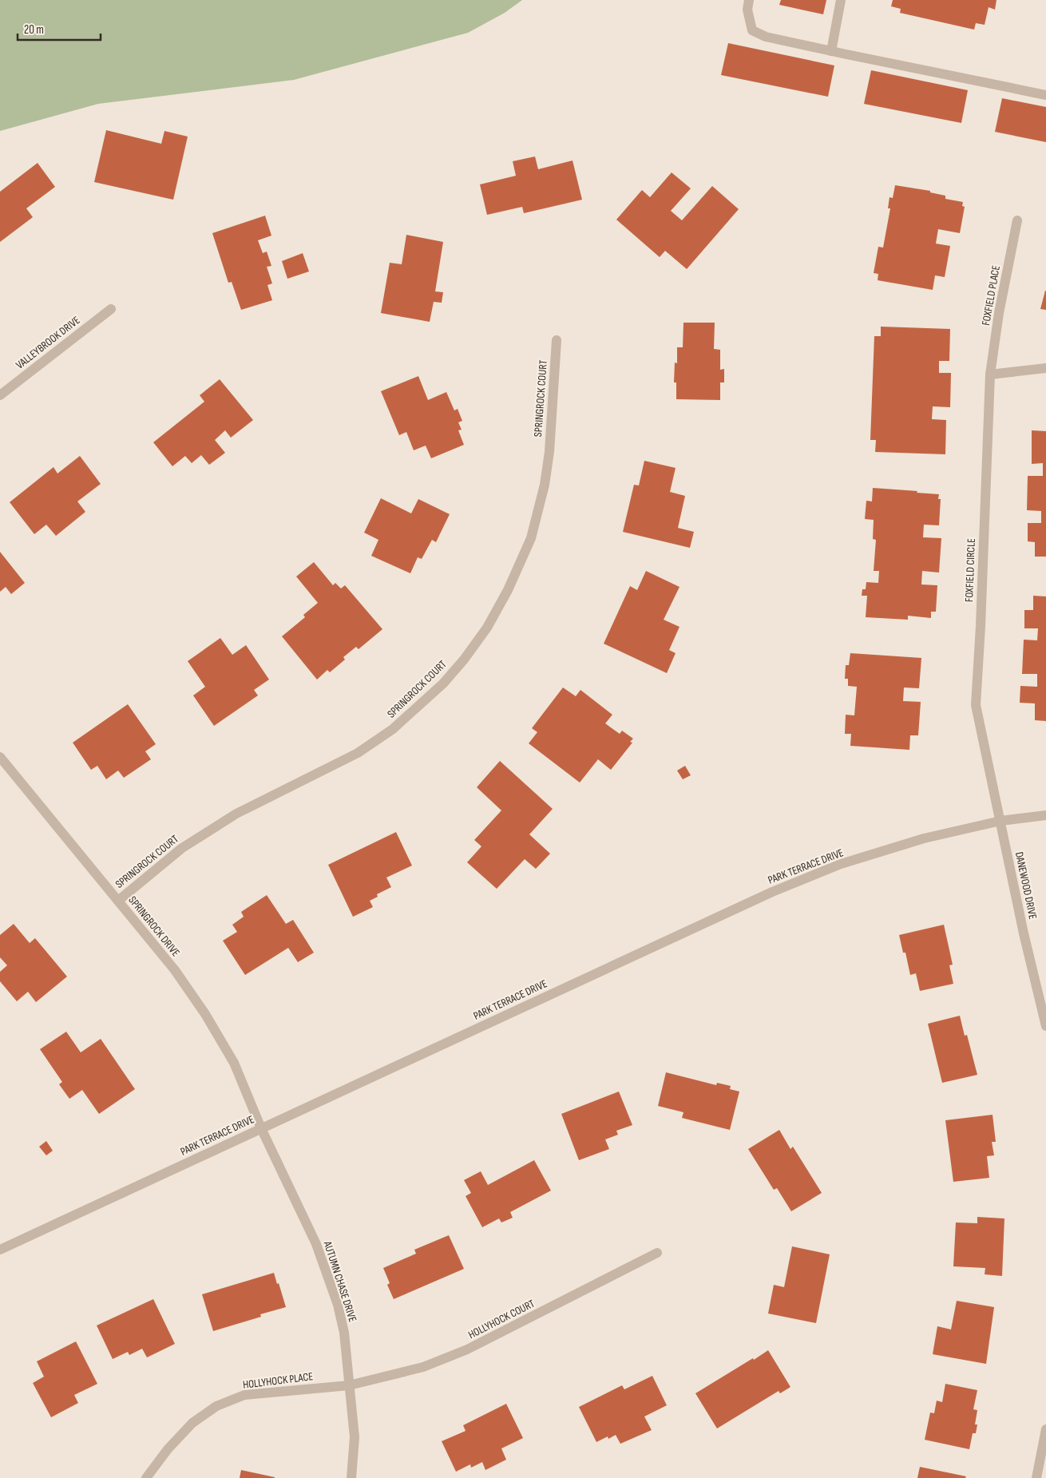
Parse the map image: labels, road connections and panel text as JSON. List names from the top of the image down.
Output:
{
  "streets": {
    "street": [
      "FOXFIELD PLACE",
      "VALLEYBROOK DRIVE",
      "SPRINGROCK COURT",
      "FOXFIELD CIRCLE",
      "PARK TERRACE DRIVE",
      "DANEWOOD DRIVE",
      "SPRINGROCK DRIVE",
      "AUTUMN CHASE DRIVE",
      "HOLLYHOCK COURT",
      "HOLLYHOCK PLACE"
    ]
  },
  "crossings": [
    ["FOXFIELD PLACE", "FOXFIELD CIRCLE"],
    ["SPRINGROCK COURT", "SPRINGROCK DRIVE"],
    ["FOXFIELD CIRCLE", "PARK TERRACE DRIVE"],
    ["FOXFIELD CIRCLE", "DANEWOOD DRIVE"],
    ["PARK TERRACE DRIVE", "DANEWOOD DRIVE"],
    ["PARK TERRACE DRIVE", "SPRINGROCK DRIVE"],
    ["PARK TERRACE DRIVE", "AUTUMN CHASE DRIVE"],
    ["SPRINGROCK DRIVE", "AUTUMN CHASE DRIVE"],
    ["AUTUMN CHASE DRIVE", "HOLLYHOCK COURT"],
    ["AUTUMN CHASE DRIVE", "HOLLYHOCK PLACE"],
    ["HOLLYHOCK COURT", "HOLLYHOCK PLACE"]
  ],
  "scale_bar": "20 m"
}
